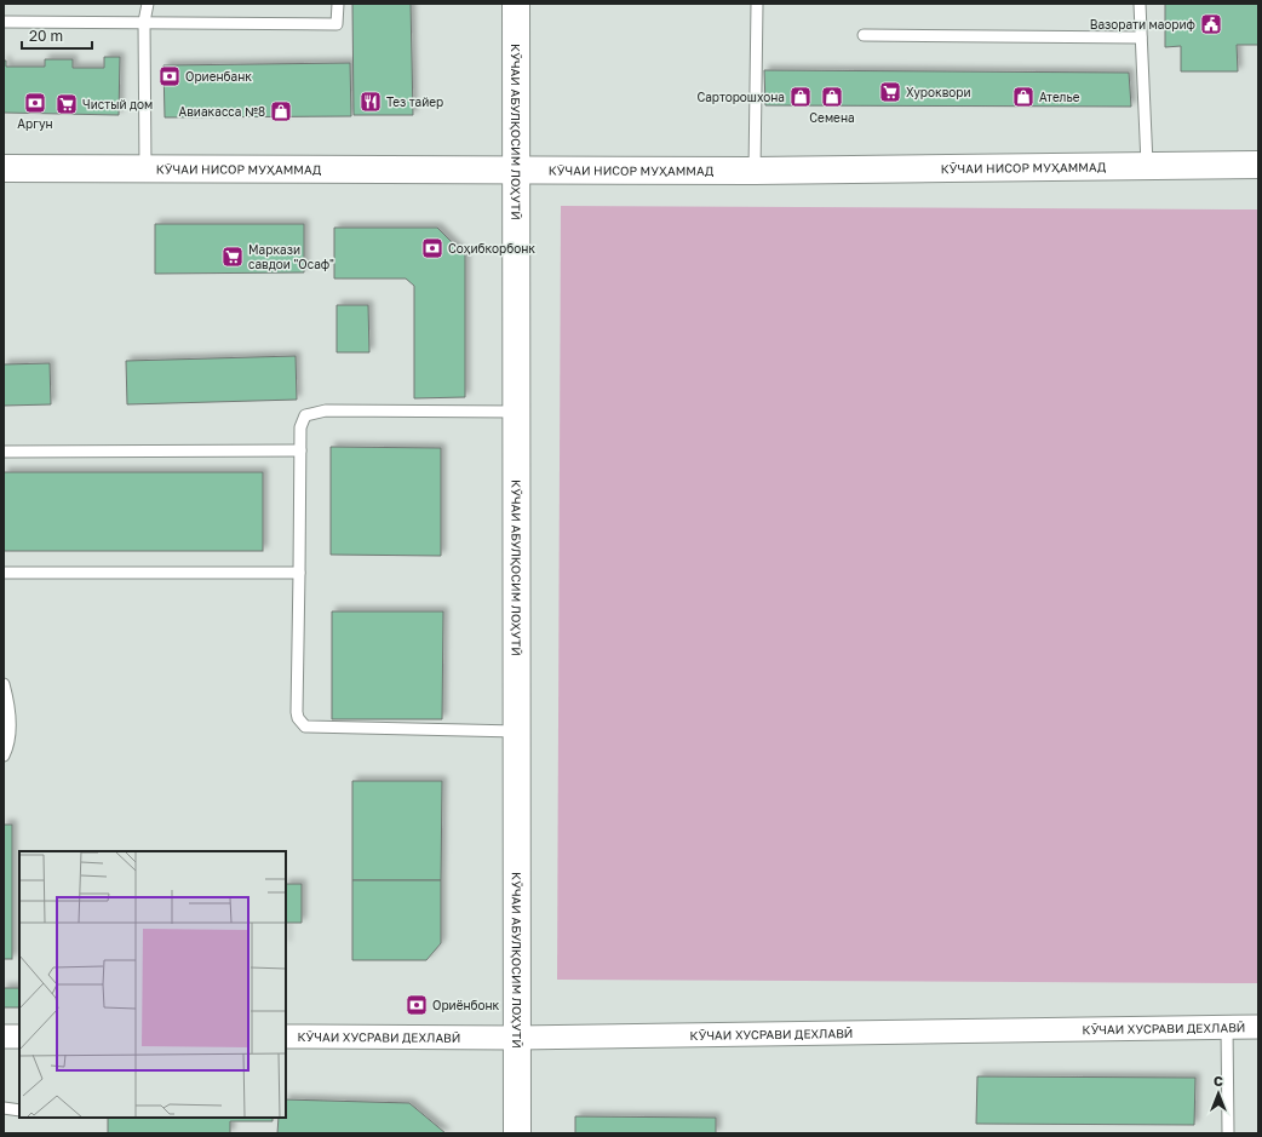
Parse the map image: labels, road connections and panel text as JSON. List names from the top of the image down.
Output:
{
  "streets": {
    "street": ["КӮЧАИ АБУЛҚОСИМ ЛОҲУТӢ", "КӮЧАИ НИСОР МУҲАММАД", "КӮЧАИ ХУСРАВИ ДЕХЛАВӢ"]
  },
  "crossings": [
    ["КӮЧАИ АБУЛҚОСИМ ЛОҲУТӢ", "КӮЧАИ НИСОР МУҲАММАД"],
    ["КӮЧАИ АБУЛҚОСИМ ЛОҲУТӢ", "КӮЧАИ ХУСРАВИ ДЕХЛАВӢ"]
  ],
  "places": {
    "public building": ["Вазорати маориф"],
    "bank": [
      "Ориенбанк",
      "Аргун",
      "Соҳибкорбонк",
      "Ориёнбонк"
    ],
    "supermarket": ["Хуроквори", "Чистый дом", "Маркази савдои \"Осаф\""],
    "shop": [
      "Сарторошхона",
      "Семена",
      "Ателье",
      "Авиакасса №8"
    ],
    "restaurant": ["Тез тайер"]
  },
  "scale_bar": "20 m",
  "north": "top"
}
